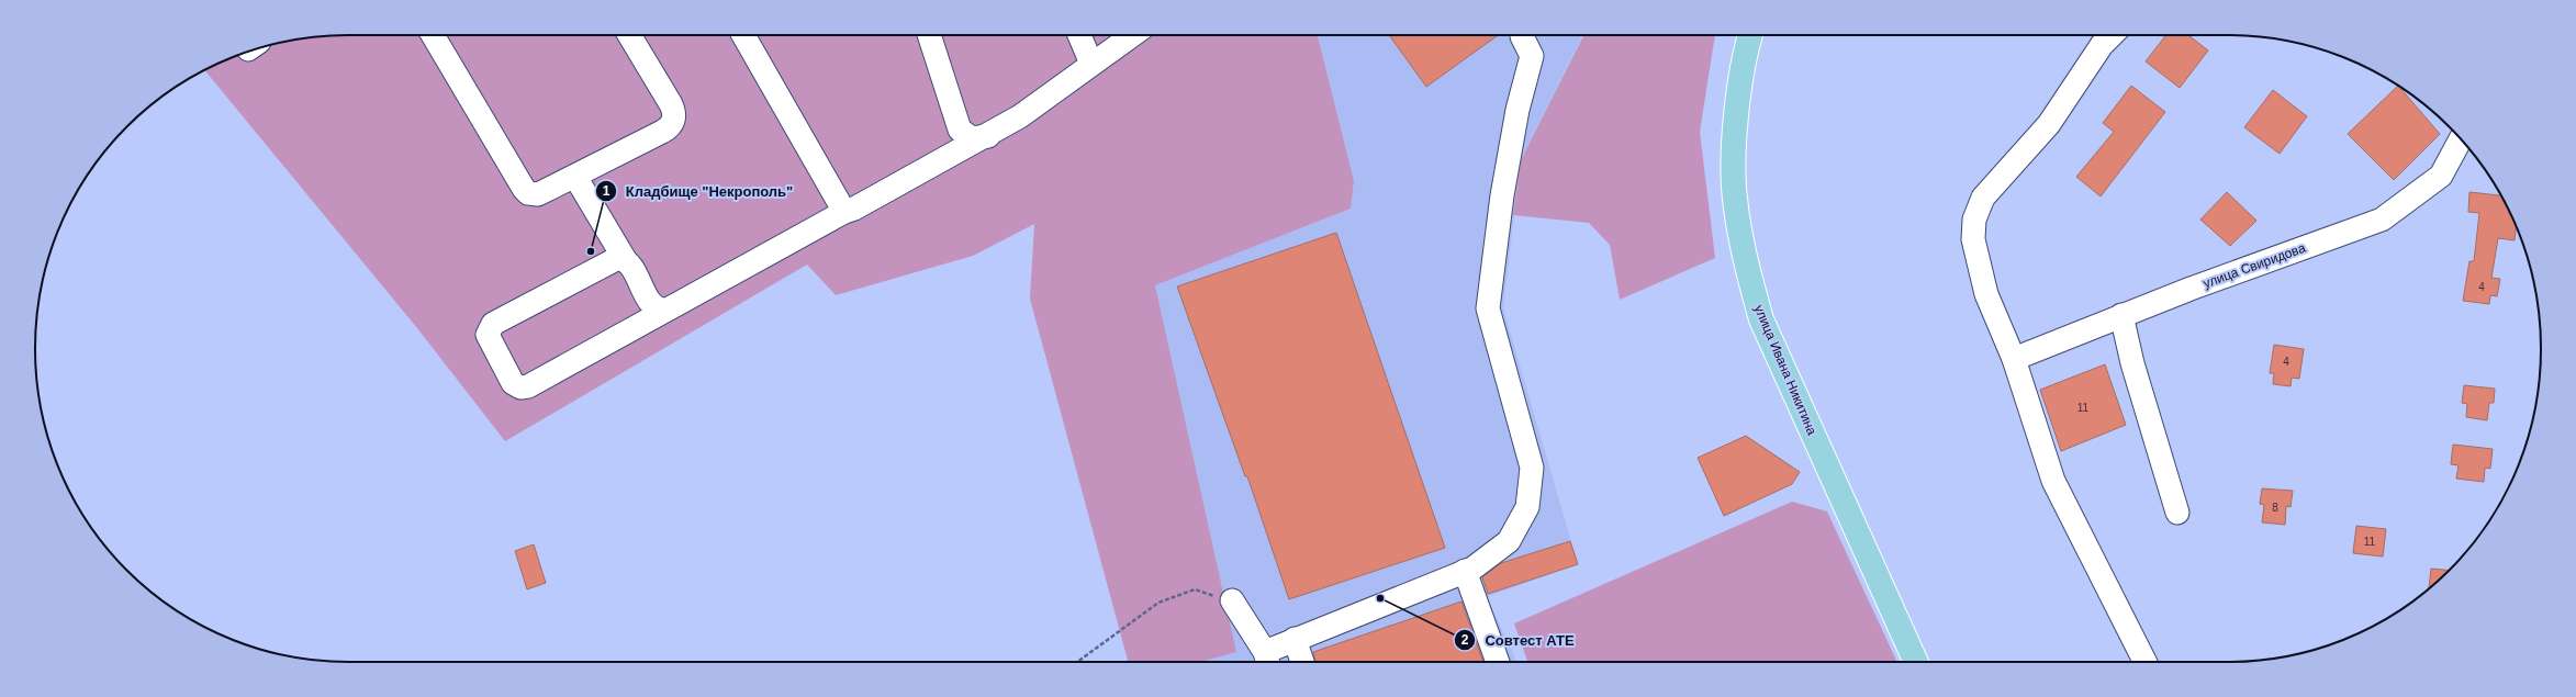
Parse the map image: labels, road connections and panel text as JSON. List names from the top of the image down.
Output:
{
  "streets": {
    "main road": ["улица Ивана Никитина"],
    "street": ["улица Свиридова"]
  },
  "places": ["Кладбище \"Некрополь\"", "Совтест АТЕ"],
  "house_numbers": [
    "4",
    "4",
    "11",
    "8",
    "11"
  ]
}
